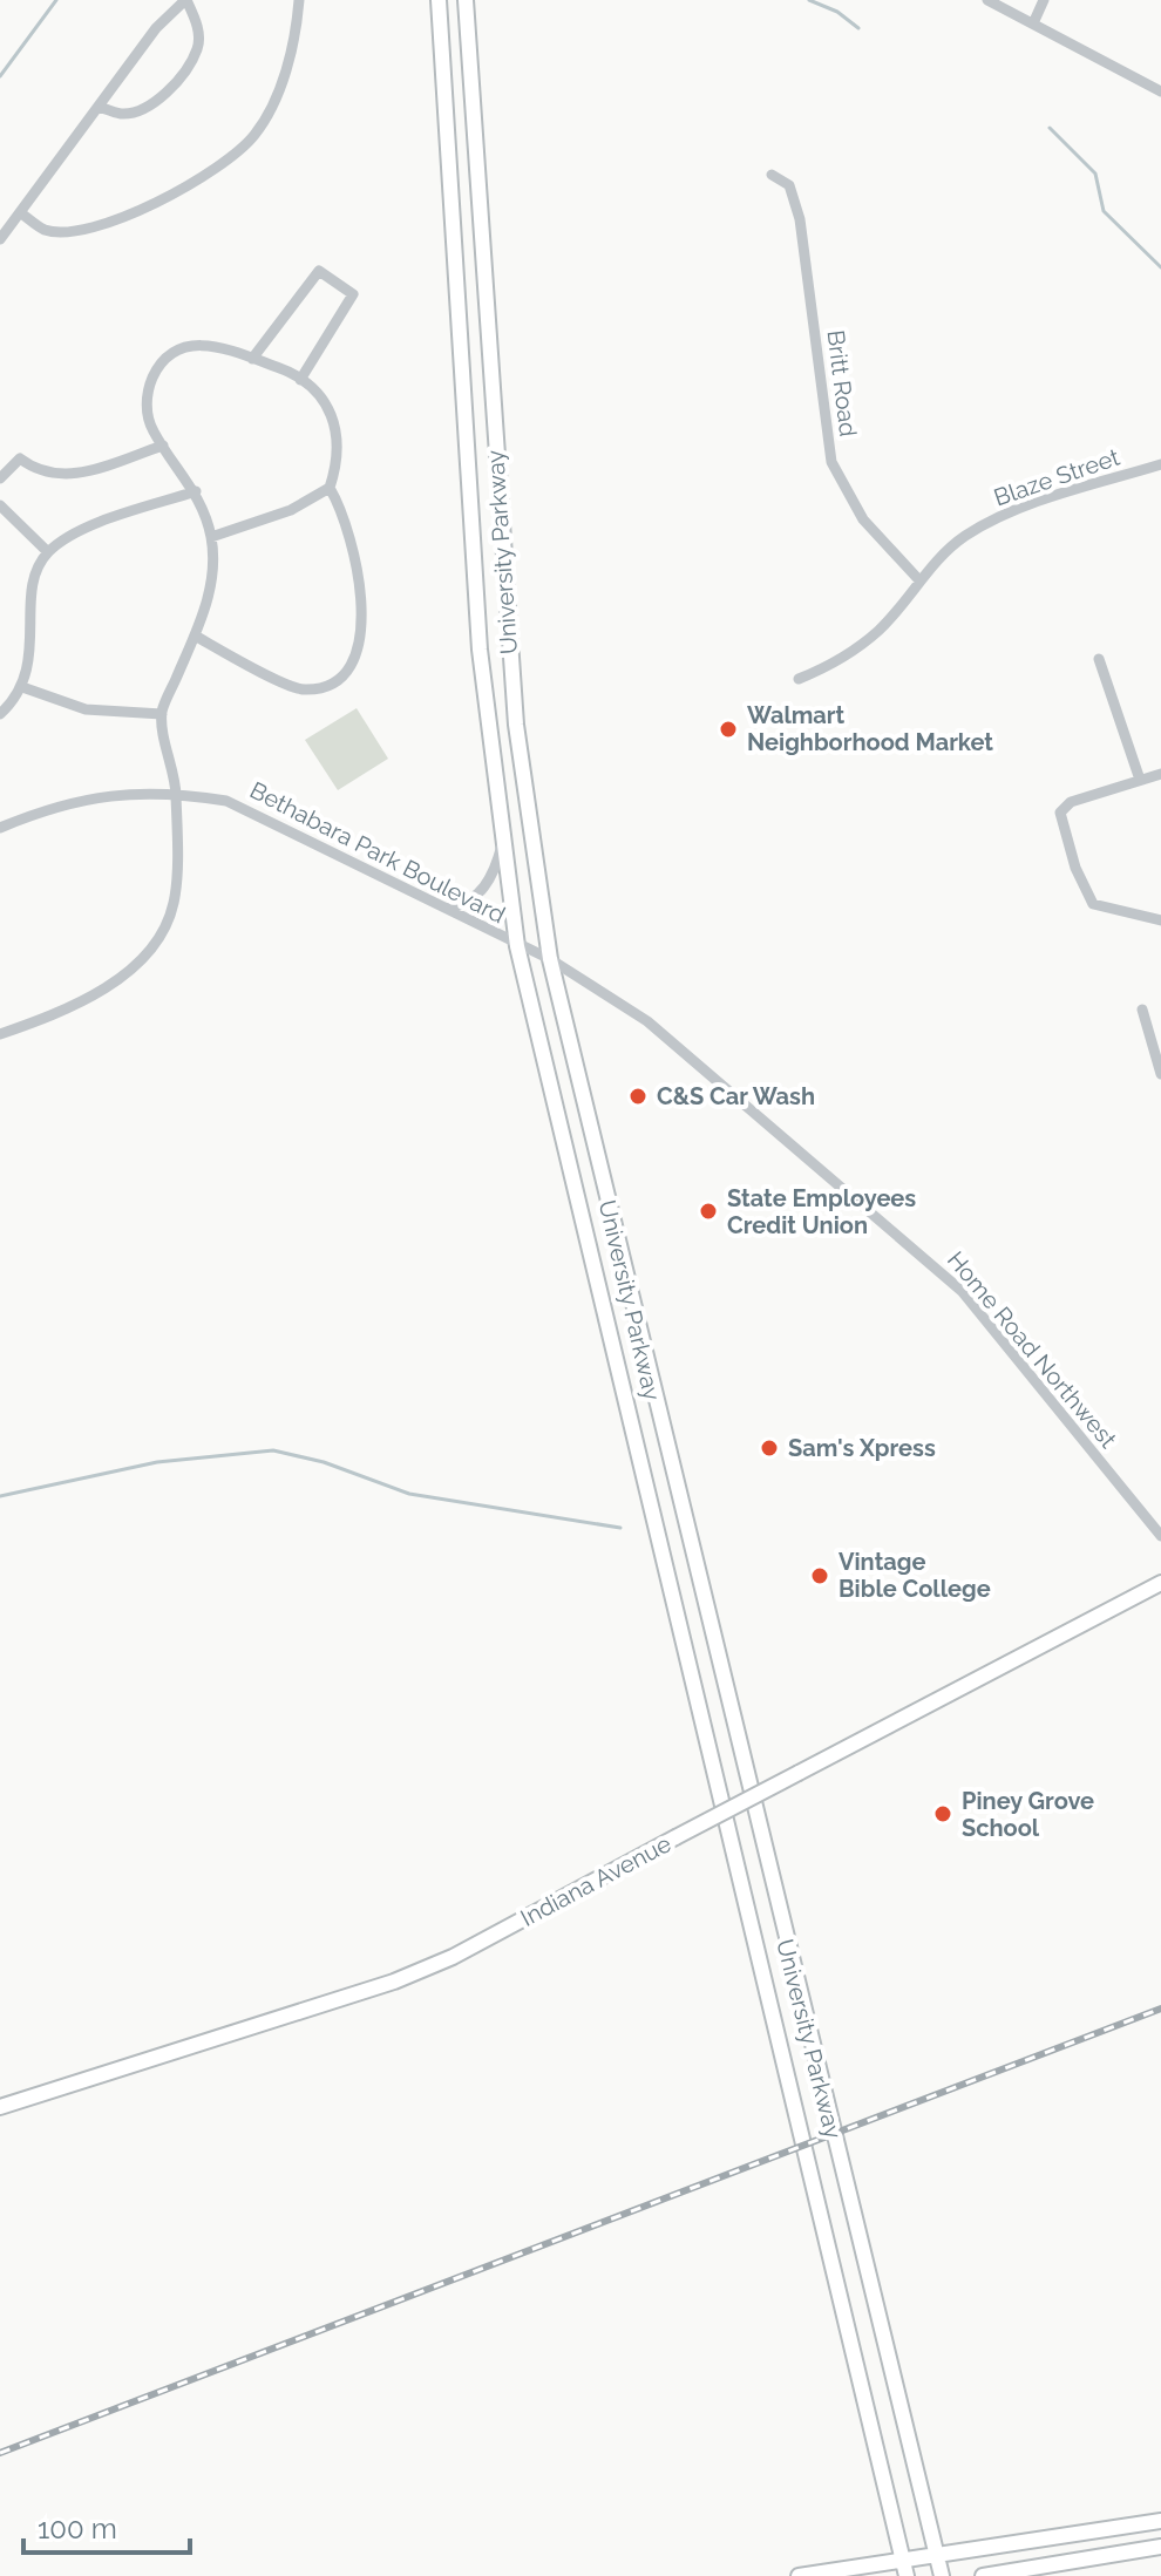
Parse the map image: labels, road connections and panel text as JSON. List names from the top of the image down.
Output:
{
  "streets": {
    "main road": ["University Parkway", "Indiana Avenue"],
    "street": [
      "Britt Road",
      "Blaze Street",
      "Bethabara Park Boulevard",
      "Home Road Northwest"
    ]
  },
  "crossings": [
    ["Britt Road", "Blaze Street"],
    ["University Parkway", "Bethabara Park Boulevard"],
    ["University Parkway", "Home Road Northwest"],
    ["Bethabara Park Boulevard", "Home Road Northwest"]
  ],
  "places": [
    "Walmart Neighborhood Market",
    "C&S Car Wash",
    "State Employees Credit Union",
    "Sam's Xpress",
    "Vintage Bible College",
    "Piney Grove School"
  ],
  "scale_bar": "100 m"
}
